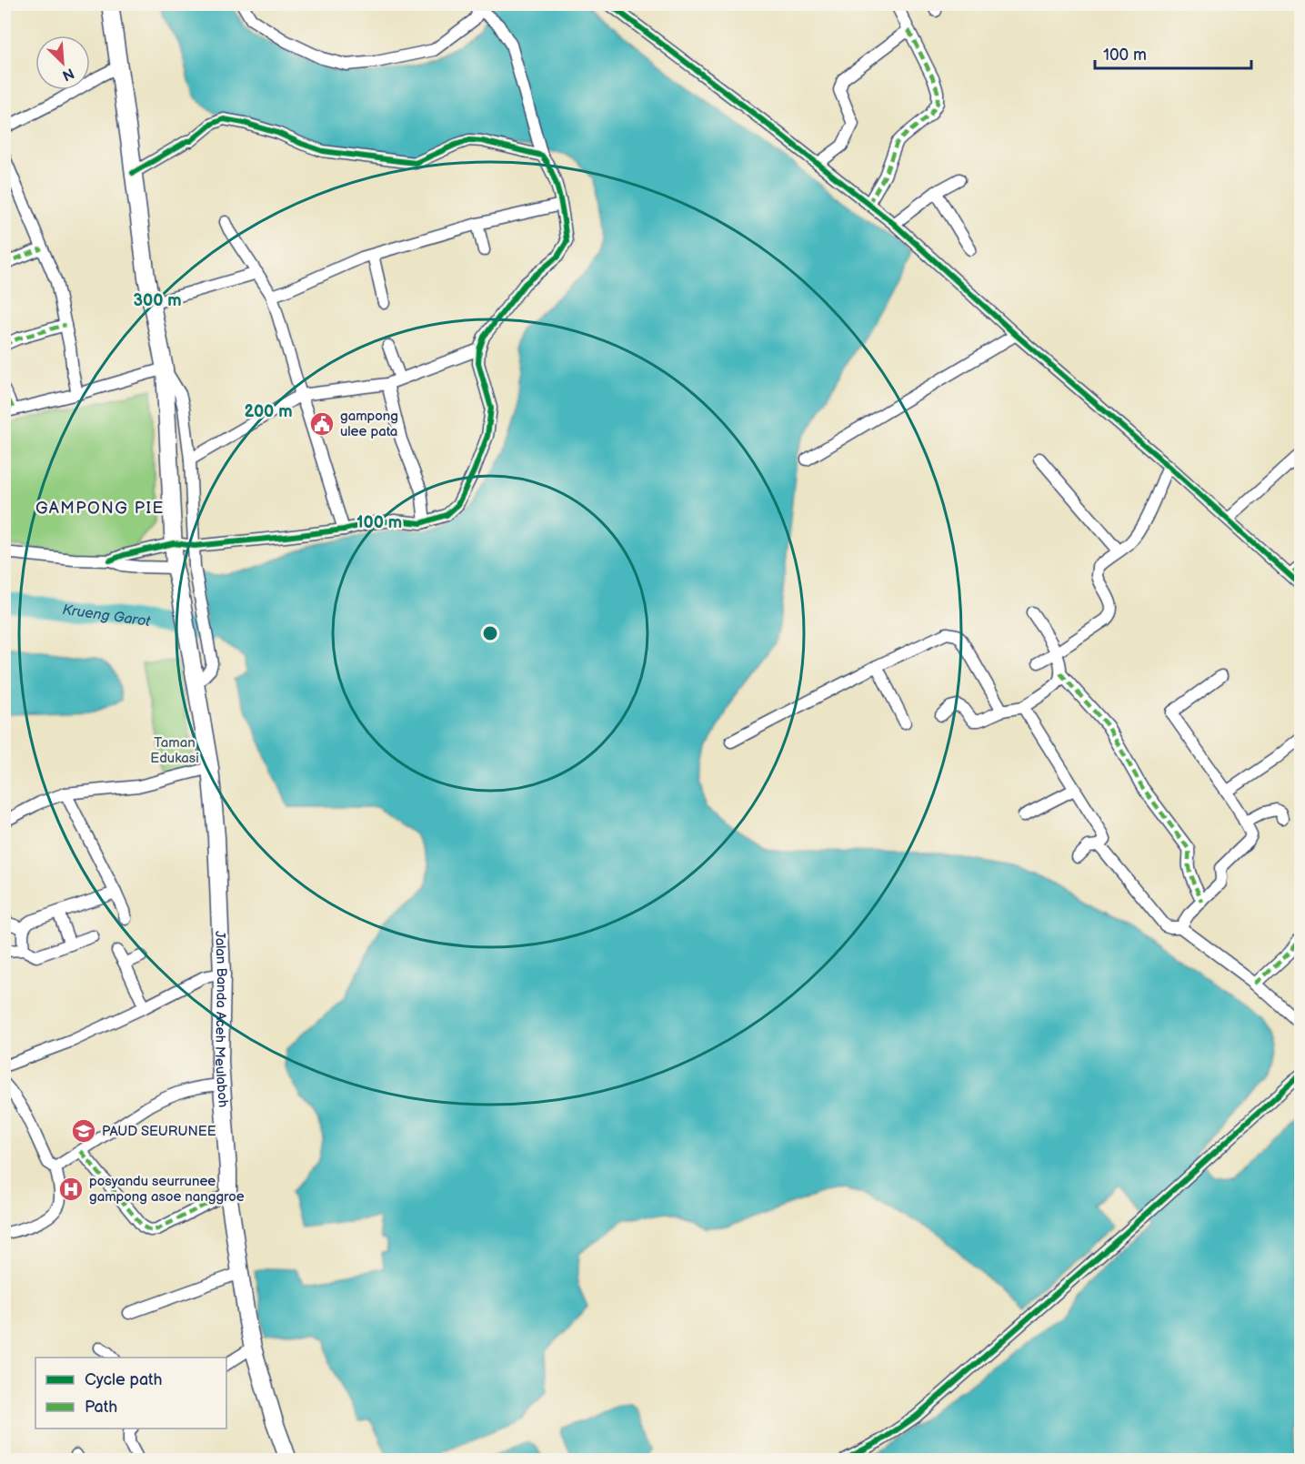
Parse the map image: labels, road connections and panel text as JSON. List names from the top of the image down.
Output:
{
  "streets": {
    "highway": ["Jalan Banda Aceh Meulaboh"]
  },
  "districts": ["GAMPONG PIE"],
  "water": ["Krueng Garot"],
  "parks": ["Taman Edukasi"],
  "places": {
    "public building": ["gampong ulee pata"],
    "school or university": ["PAUD SEURUNEE"],
    "hospital": ["posyandu seurrunee gampong asoe nanggroe"]
  },
  "legend": ["Cycle path", "Path"],
  "scale_bar": "100 m",
  "north": "bottom right",
  "rings": ["300 m", "200 m", "100 m"]
}
